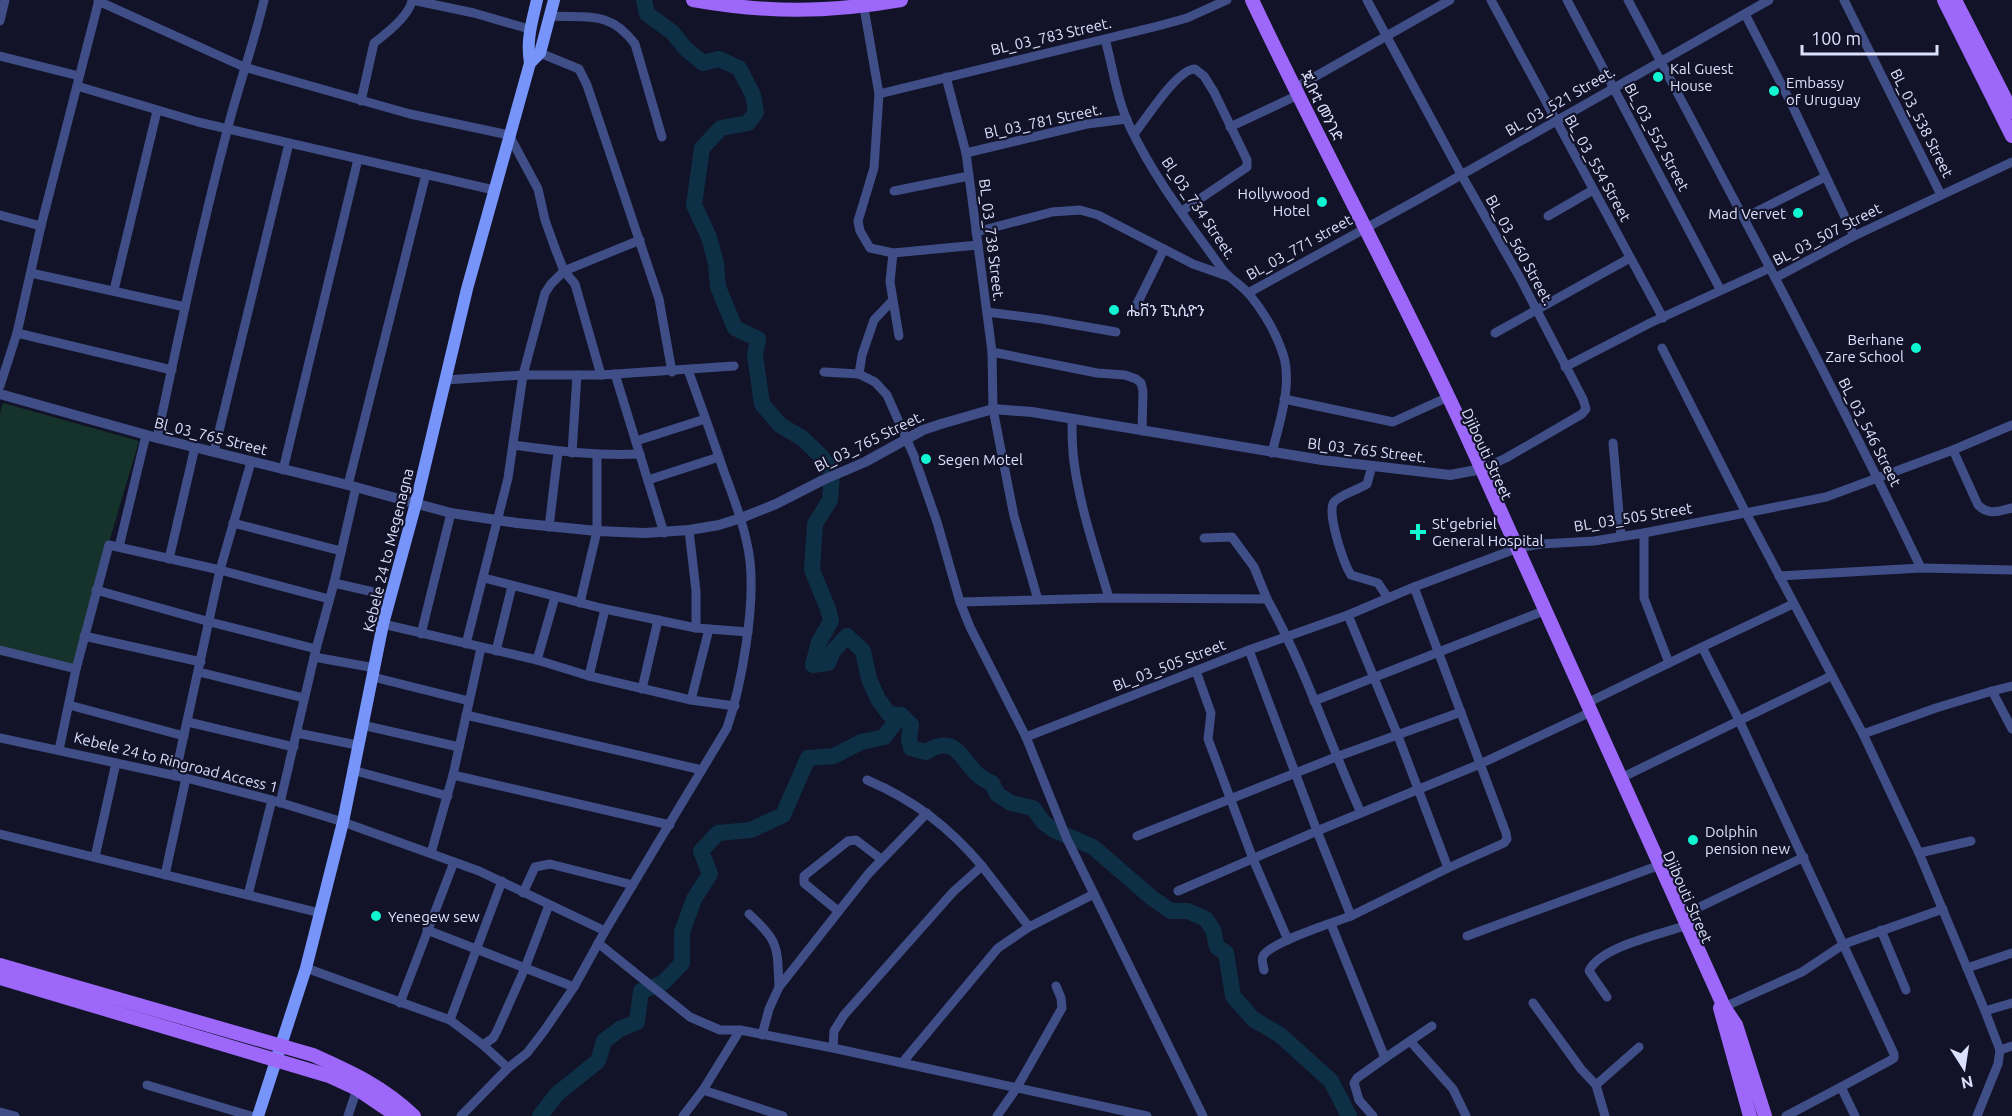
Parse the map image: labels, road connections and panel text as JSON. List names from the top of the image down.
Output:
{
  "streets": {
    "main road": ["ጂቡቲ መንገድ", "Djibouti Street", "Kebele 24 to Megenagna"],
    "street": [
      "BL_03_783 Street.",
      "BL_03_521 Street.",
      "Bl_03_781 Street.",
      "BL_03_538 Street",
      "BL_03_552 Street",
      "BL_03_554 Street",
      "Bl_03_734 Street.",
      "BL_03_507 Street",
      "BL_03_738 Street.",
      "BL_03_771 street",
      "BL_03_560 Street.",
      "BL_03_546 Street",
      "Bl_03_765 Street",
      "Bl_03_765 Street.",
      "BL_03_505 Street",
      "Kebele 24 to Ringroad Access 1"
    ]
  },
  "crossings": [
    ["BL_03_783 Street.", "Bl_03_734 Street."],
    ["BL_03_783 Street.", "BL_03_738 Street."],
    ["BL_03_521 Street.", "ጂቡቲ መንገድ"],
    ["BL_03_521 Street.", "BL_03_552 Street"],
    ["BL_03_521 Street.", "BL_03_554 Street"],
    ["BL_03_521 Street.", "BL_03_771 street"],
    ["BL_03_521 Street.", "BL_03_560 Street."],
    ["BL_03_521 Street.", "Djibouti Street"],
    ["ጂቡቲ መንገድ", "BL_03_771 street"],
    ["ጂቡቲ መንገድ", "Djibouti Street"],
    ["Bl_03_781 Street.", "Bl_03_734 Street."],
    ["Bl_03_781 Street.", "BL_03_738 Street."],
    ["BL_03_538 Street", "BL_03_507 Street"],
    ["BL_03_552 Street", "BL_03_507 Street"],
    ["BL_03_554 Street", "BL_03_507 Street"],
    ["Bl_03_734 Street.", "BL_03_771 street"],
    ["Bl_03_734 Street.", "Bl_03_765 Street."],
    ["BL_03_507 Street", "BL_03_560 Street."],
    ["BL_03_507 Street", "BL_03_546 Street"],
    ["BL_03_738 Street.", "Bl_03_765 Street."],
    ["BL_03_771 street", "Djibouti Street"],
    ["BL_03_560 Street.", "Bl_03_765 Street."],
    ["BL_03_560 Street.", "Djibouti Street"],
    ["BL_03_546 Street", "BL_03_505 Street"],
    ["Bl_03_765 Street", "Bl_03_765 Street."],
    ["Bl_03_765 Street", "Kebele 24 to Megenagna"],
    ["Bl_03_765 Street.", "Djibouti Street"],
    ["Bl_03_765 Street.", "Kebele 24 to Megenagna"],
    ["Djibouti Street", "BL_03_505 Street"],
    ["Kebele 24 to Megenagna", "Kebele 24 to Ringroad Access 1"]
  ],
  "places": {
    "other": [
      "Kal Guest House",
      "Embassy of Uruguay",
      "Hollywood Hotel",
      "Mad Vervet",
      "ሔቨን ፔኒሲዮን",
      "Berhane Zare School",
      "Segen Motel",
      "Dolphin pension new",
      "Yenegew sew"
    ],
    "health": ["St'gebriel General Hospital"]
  },
  "scale_bar": "100 m",
  "north": "bottom"
}
